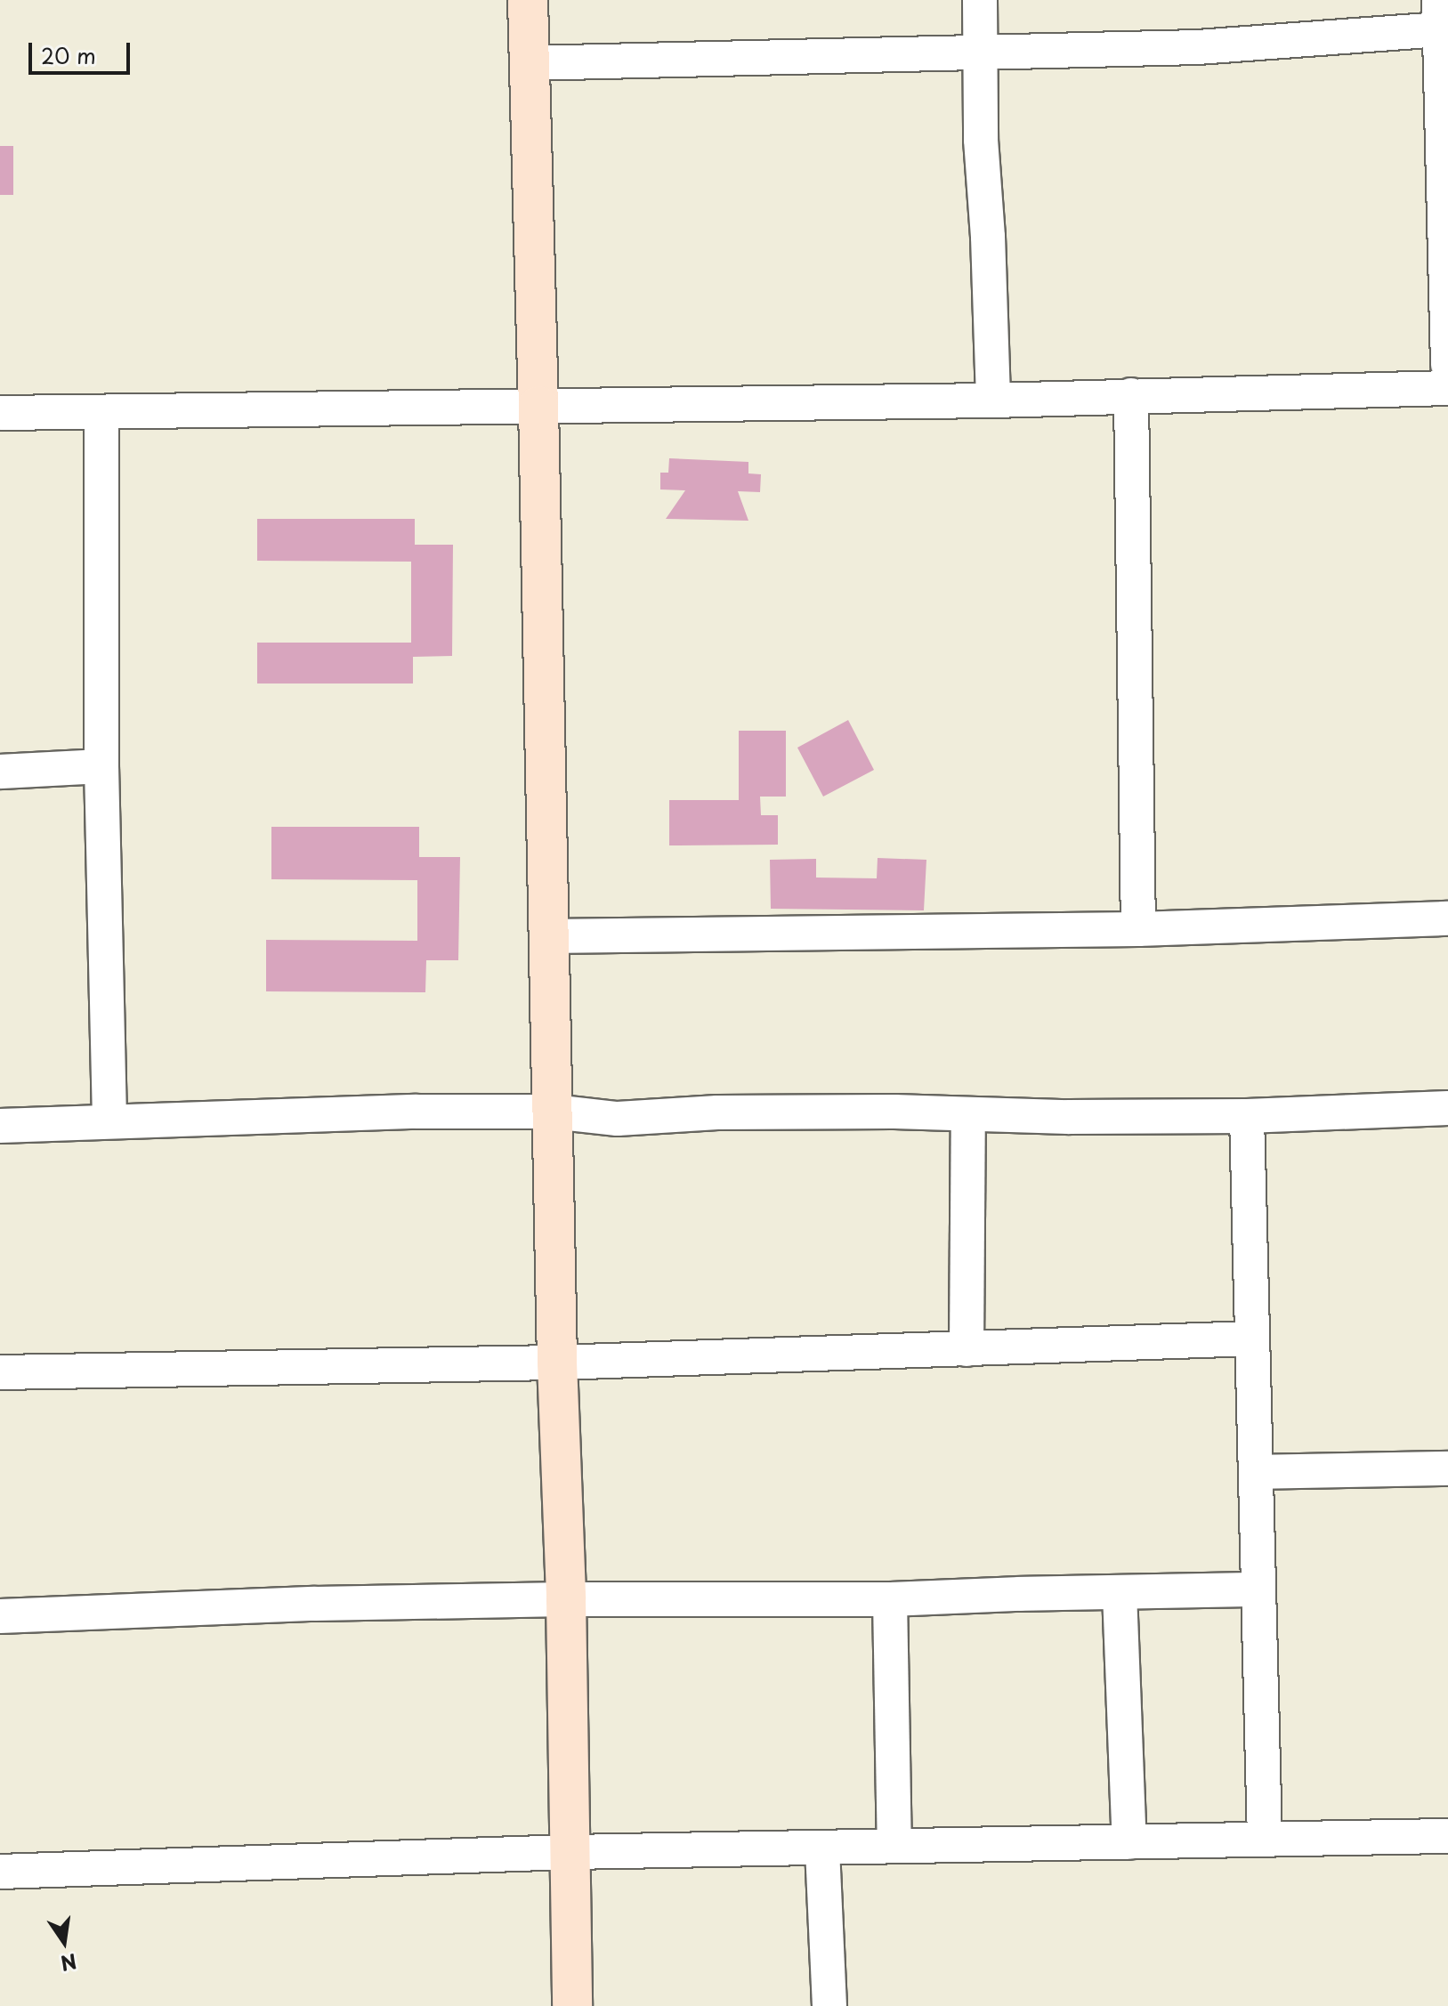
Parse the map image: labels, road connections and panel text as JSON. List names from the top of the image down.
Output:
{
  "scale_bar": "20 m",
  "north": "bottom"
}
